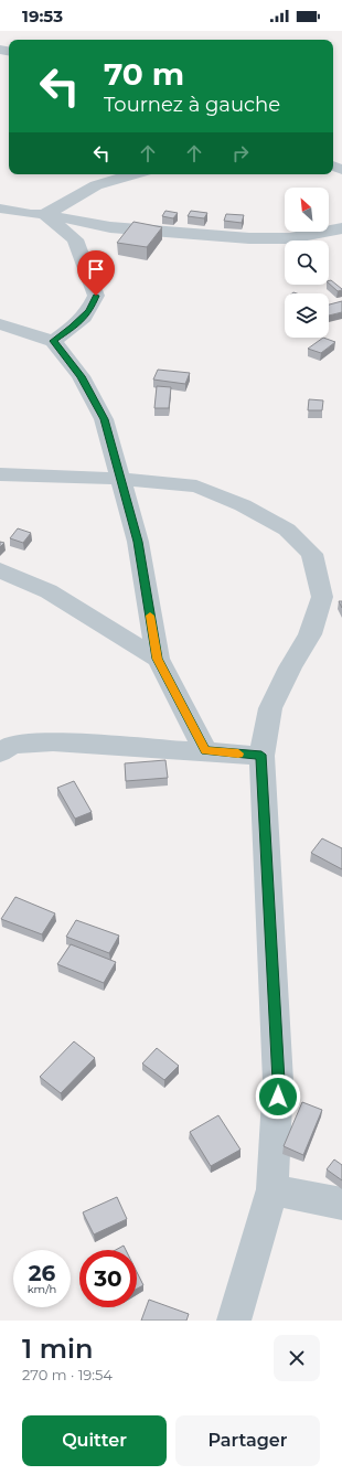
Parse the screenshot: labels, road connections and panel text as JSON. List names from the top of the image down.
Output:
{
  "north": "top left",
  "page": {
    "status": "19:53",
    "turn": ["70 m", "Tournez à gauche"],
    "speed": "26 km/h",
    "limit": "30",
    "heading": ["1 min", "270 m · 19:54"],
    "buttons": ["Quitter", "Partager"]
  }
}
